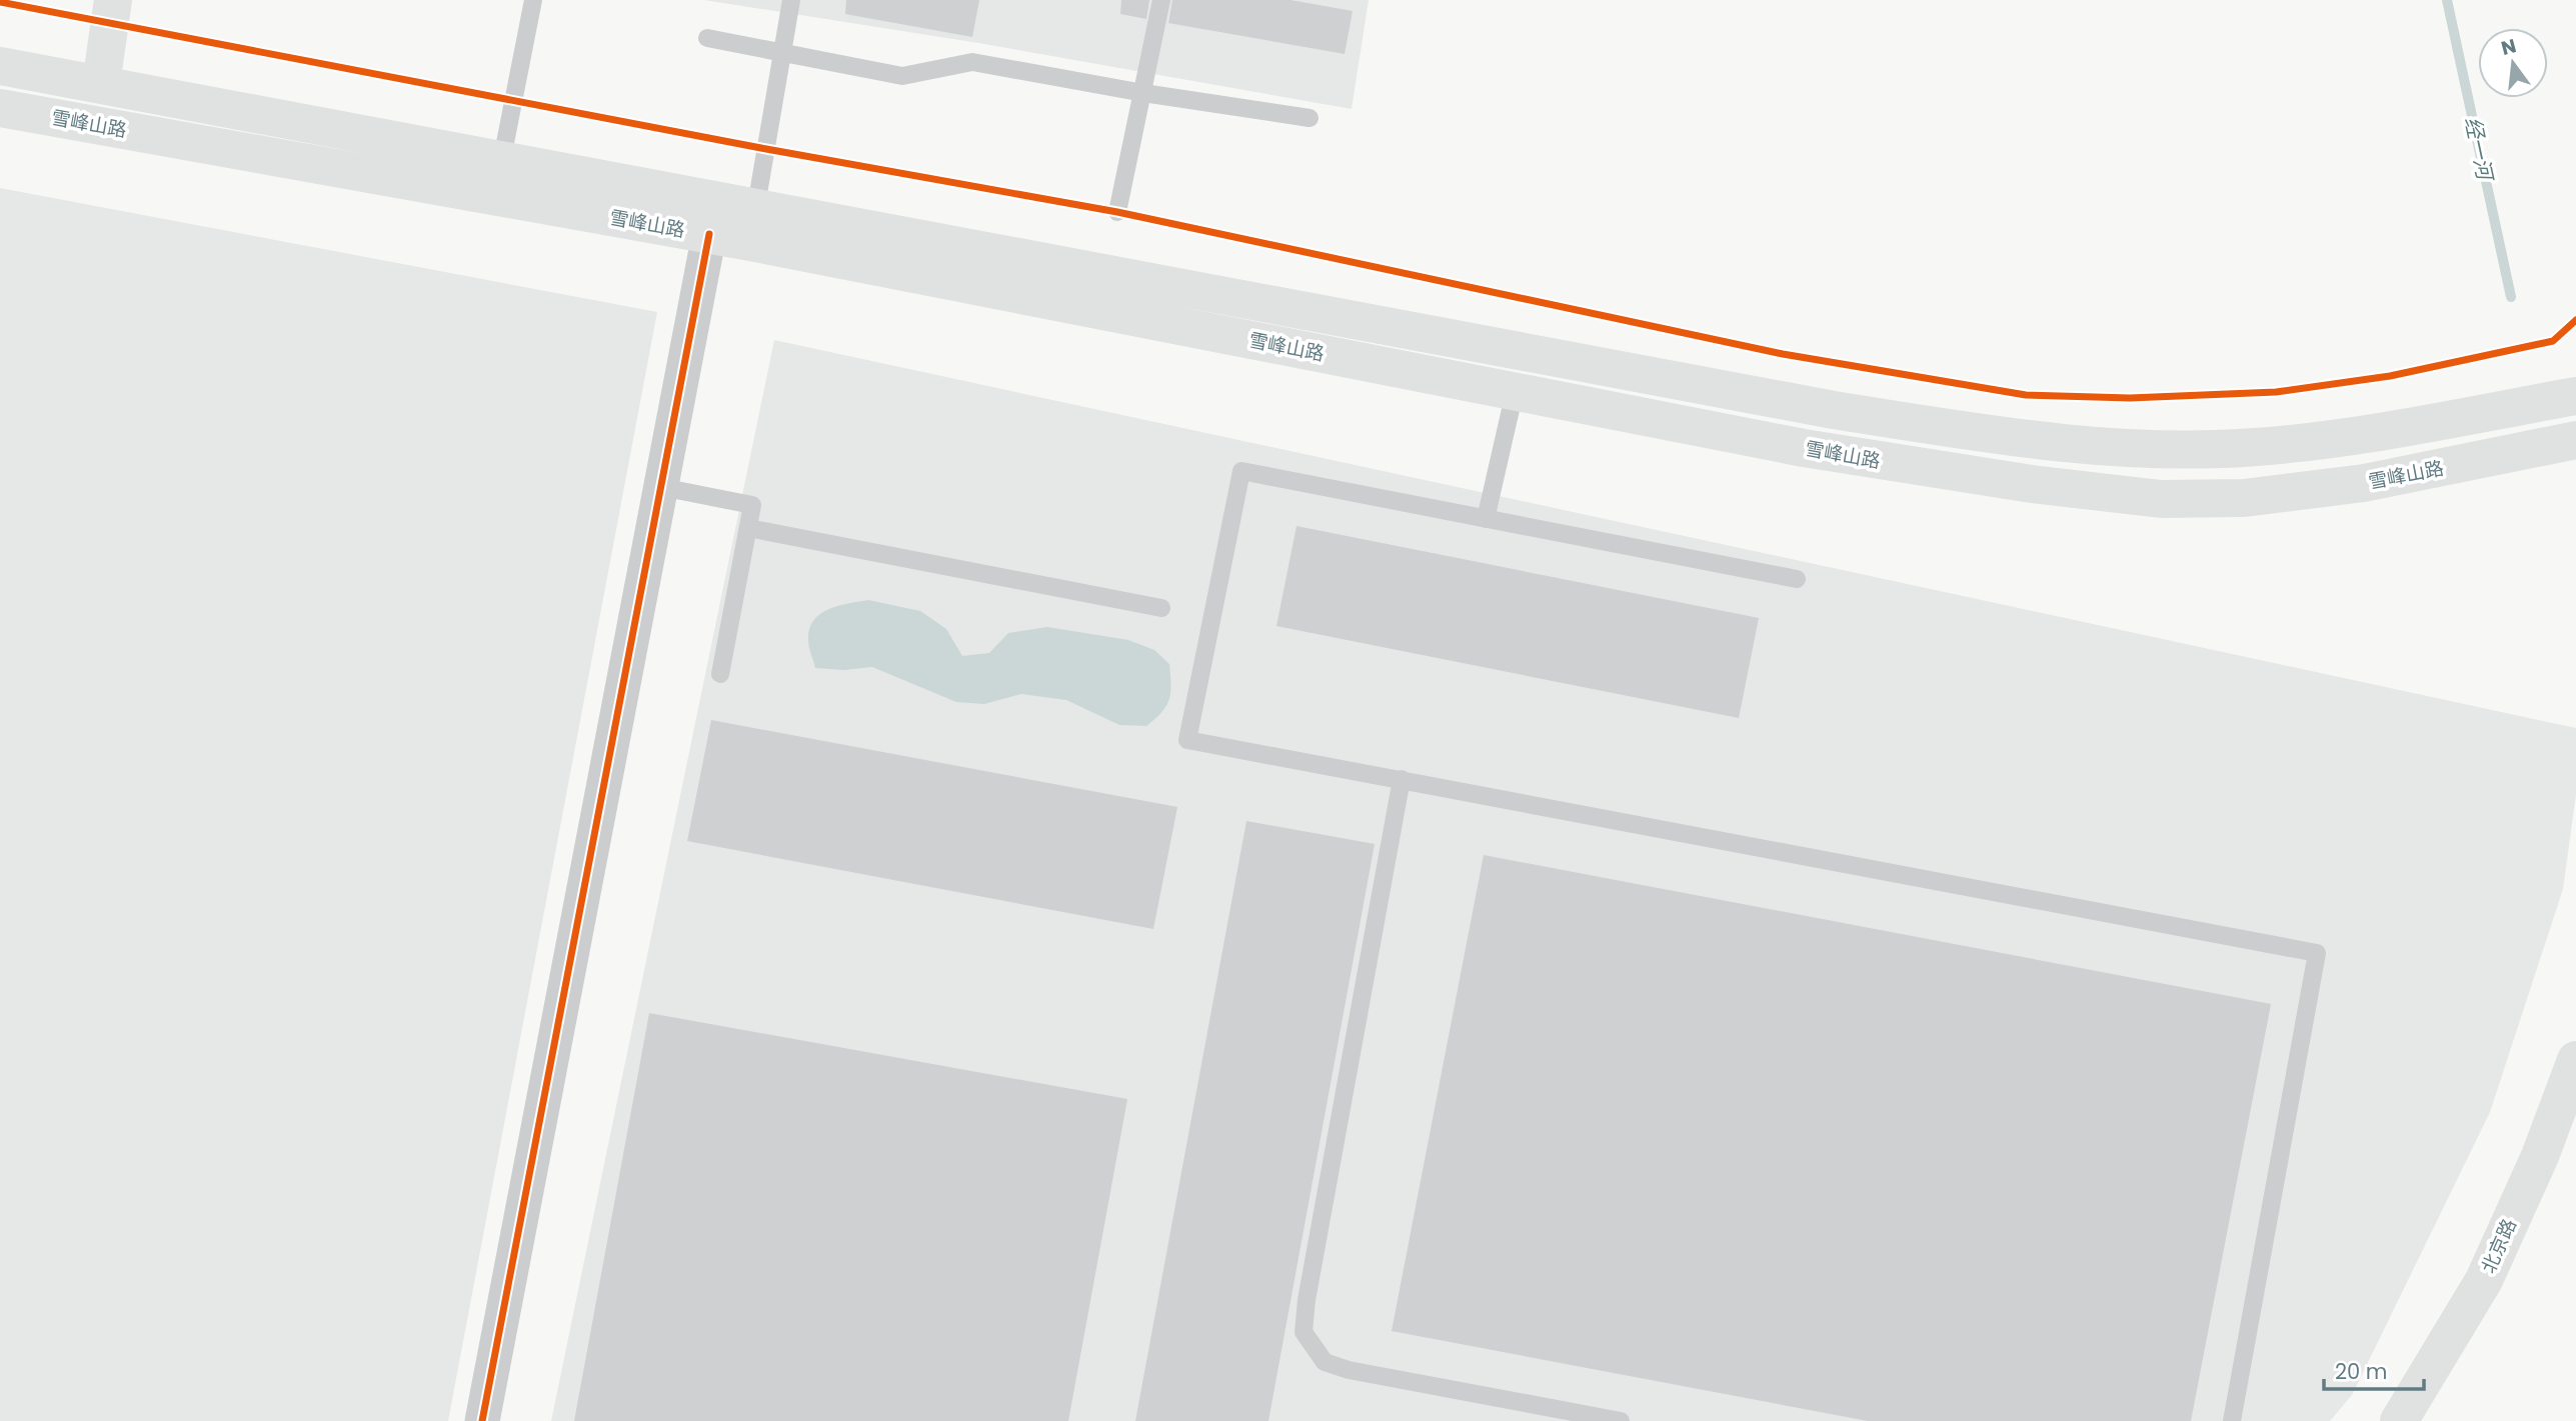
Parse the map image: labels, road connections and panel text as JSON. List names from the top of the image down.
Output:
{
  "streets": {
    "main road": ["雪峰山路", "北京路"]
  },
  "water": ["经一河"],
  "scale_bar": "20 m",
  "north": "top"
}
